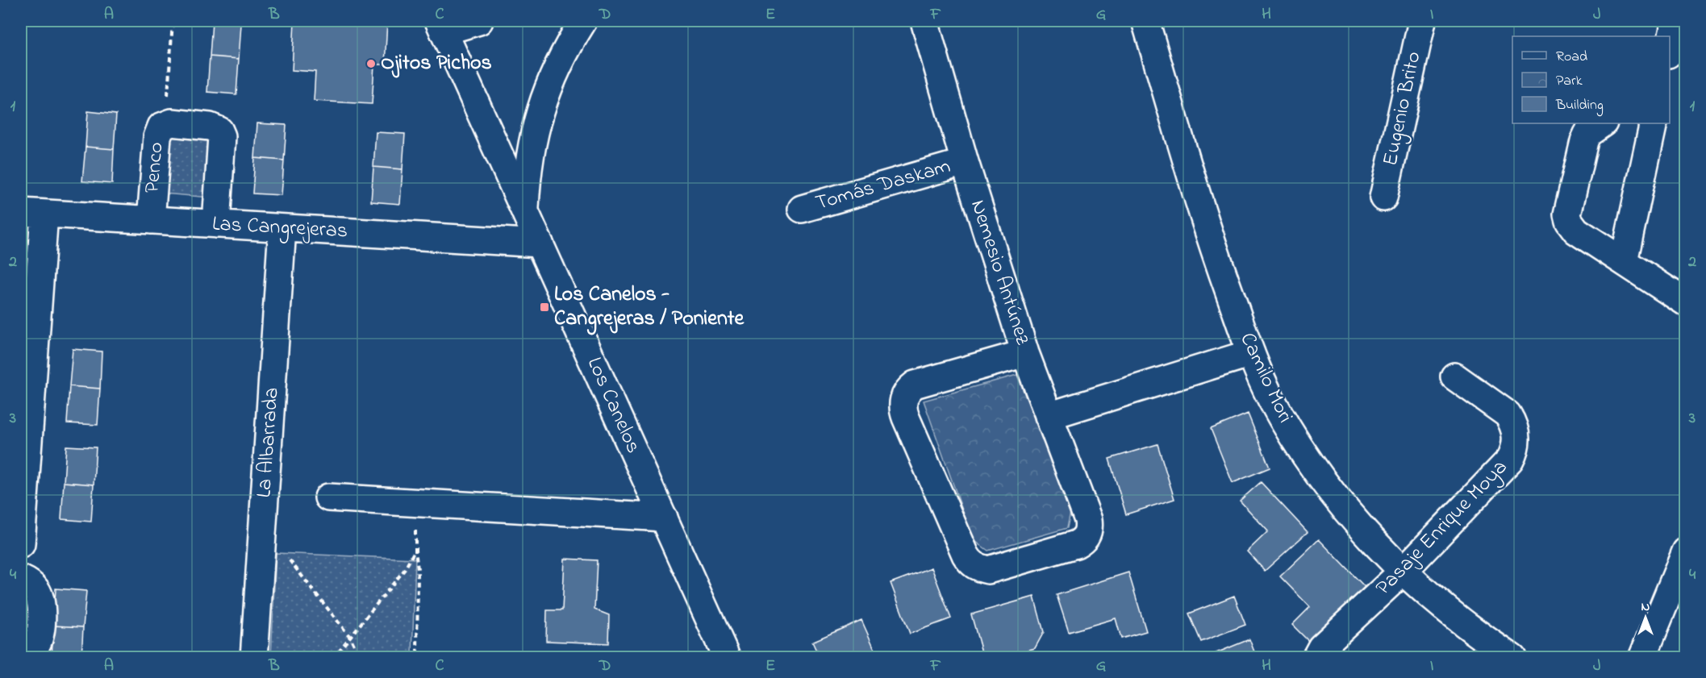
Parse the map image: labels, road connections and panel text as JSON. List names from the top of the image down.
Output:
{
  "streets": {
    "street": [
      "Eugenio Brito",
      "Penco",
      "Tomás Daskam",
      "Las Cangrejeras",
      "Nemesio Antúnez",
      "Camilo Mori",
      "Los Canelos",
      "La Albarrada",
      "Pasaje Enrique Moya"
    ]
  },
  "crossings": [
    ["Penco", "Las Cangrejeras"],
    ["Tomás Daskam", "Nemesio Antúnez"],
    ["Las Cangrejeras", "Los Canelos"],
    ["Las Cangrejeras", "La Albarrada"],
    ["Camilo Mori", "Pasaje Enrique Moya"]
  ],
  "places": {
    "other": ["Ojitos Pichos"],
    "transit": ["Los Canelos - Cangrejeras / Poniente"]
  },
  "legend": ["Road", "Park", "Building"],
  "north": "top",
  "grid": {
    "columns": [
      "A",
      "B",
      "C",
      "D",
      "E",
      "F",
      "G",
      "H",
      "I",
      "J"
    ],
    "rows": [
      "1",
      "2",
      "3",
      "4"
    ]
  }
}
